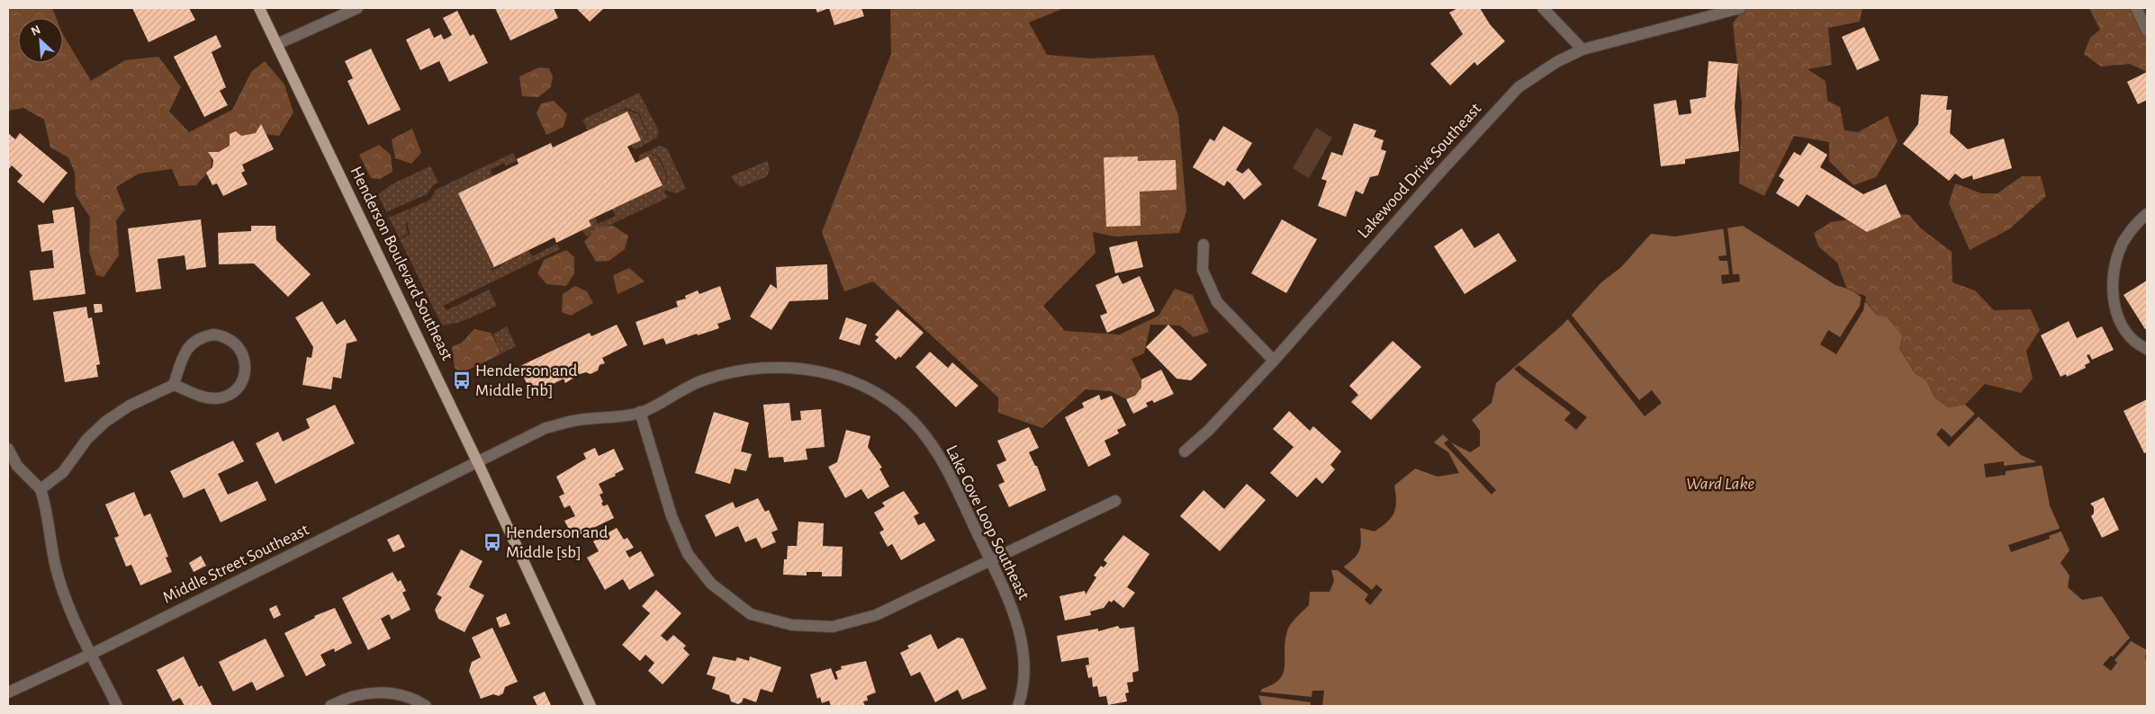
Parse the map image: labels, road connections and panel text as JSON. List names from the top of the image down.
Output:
{
  "streets": {
    "main road": ["Henderson Boulevard Southeast"],
    "street": ["Lakewood Drive Southeast", "Lake Cove Loop Southeast", "Middle Street Southeast"]
  },
  "crossings": [
    ["Henderson Boulevard Southeast", "Lake Cove Loop Southeast"],
    ["Henderson Boulevard Southeast", "Middle Street Southeast"],
    ["Lake Cove Loop Southeast", "Middle Street Southeast"]
  ],
  "water": ["Ward Lake"],
  "places": {
    "bus stop": ["Henderson and Middle [nb]", "Henderson and Middle [sb]"]
  },
  "north": "top left"
}
